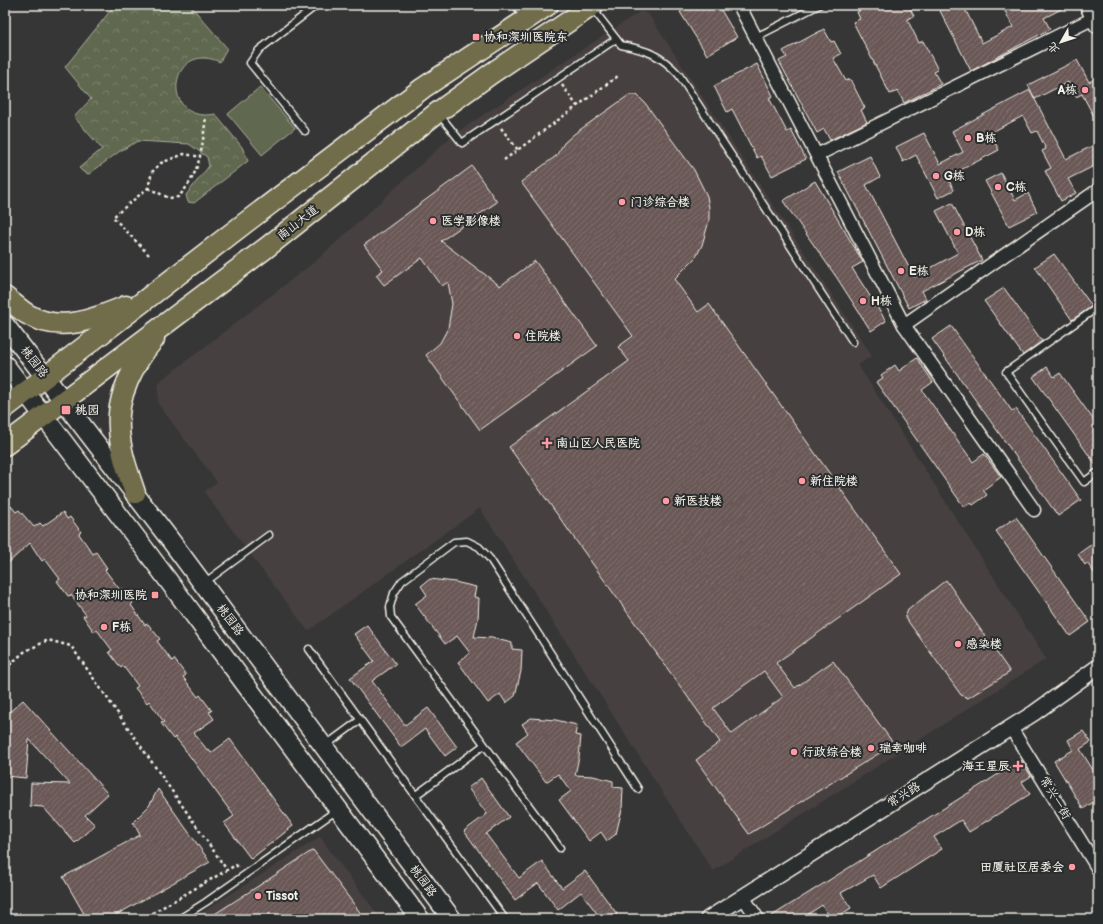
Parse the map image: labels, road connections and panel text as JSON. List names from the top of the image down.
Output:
{
  "streets": {
    "main road": ["南山大道", "桃园路"],
    "street": ["常兴路", "常兴一街"]
  },
  "crossings": [
    ["南山大道", "桃园路"],
    ["常兴路", "常兴一街"]
  ],
  "places": {
    "transit": ["协和深圳医院东", "桃园", "协和深圳医院"],
    "other": [
      "A栋",
      "B栋",
      "G栋",
      "C栋",
      "门诊综合楼",
      "医学影像楼",
      "D栋",
      "E栋",
      "H栋",
      "住院楼",
      "新住院楼",
      "新医技楼",
      "F栋",
      "感染楼",
      "瑞幸咖啡",
      "行政综合楼",
      "田厦社区居委会",
      "Tissot"
    ],
    "health": ["南山区人民医院", "海王星辰"]
  },
  "north": "bottom left"
}
